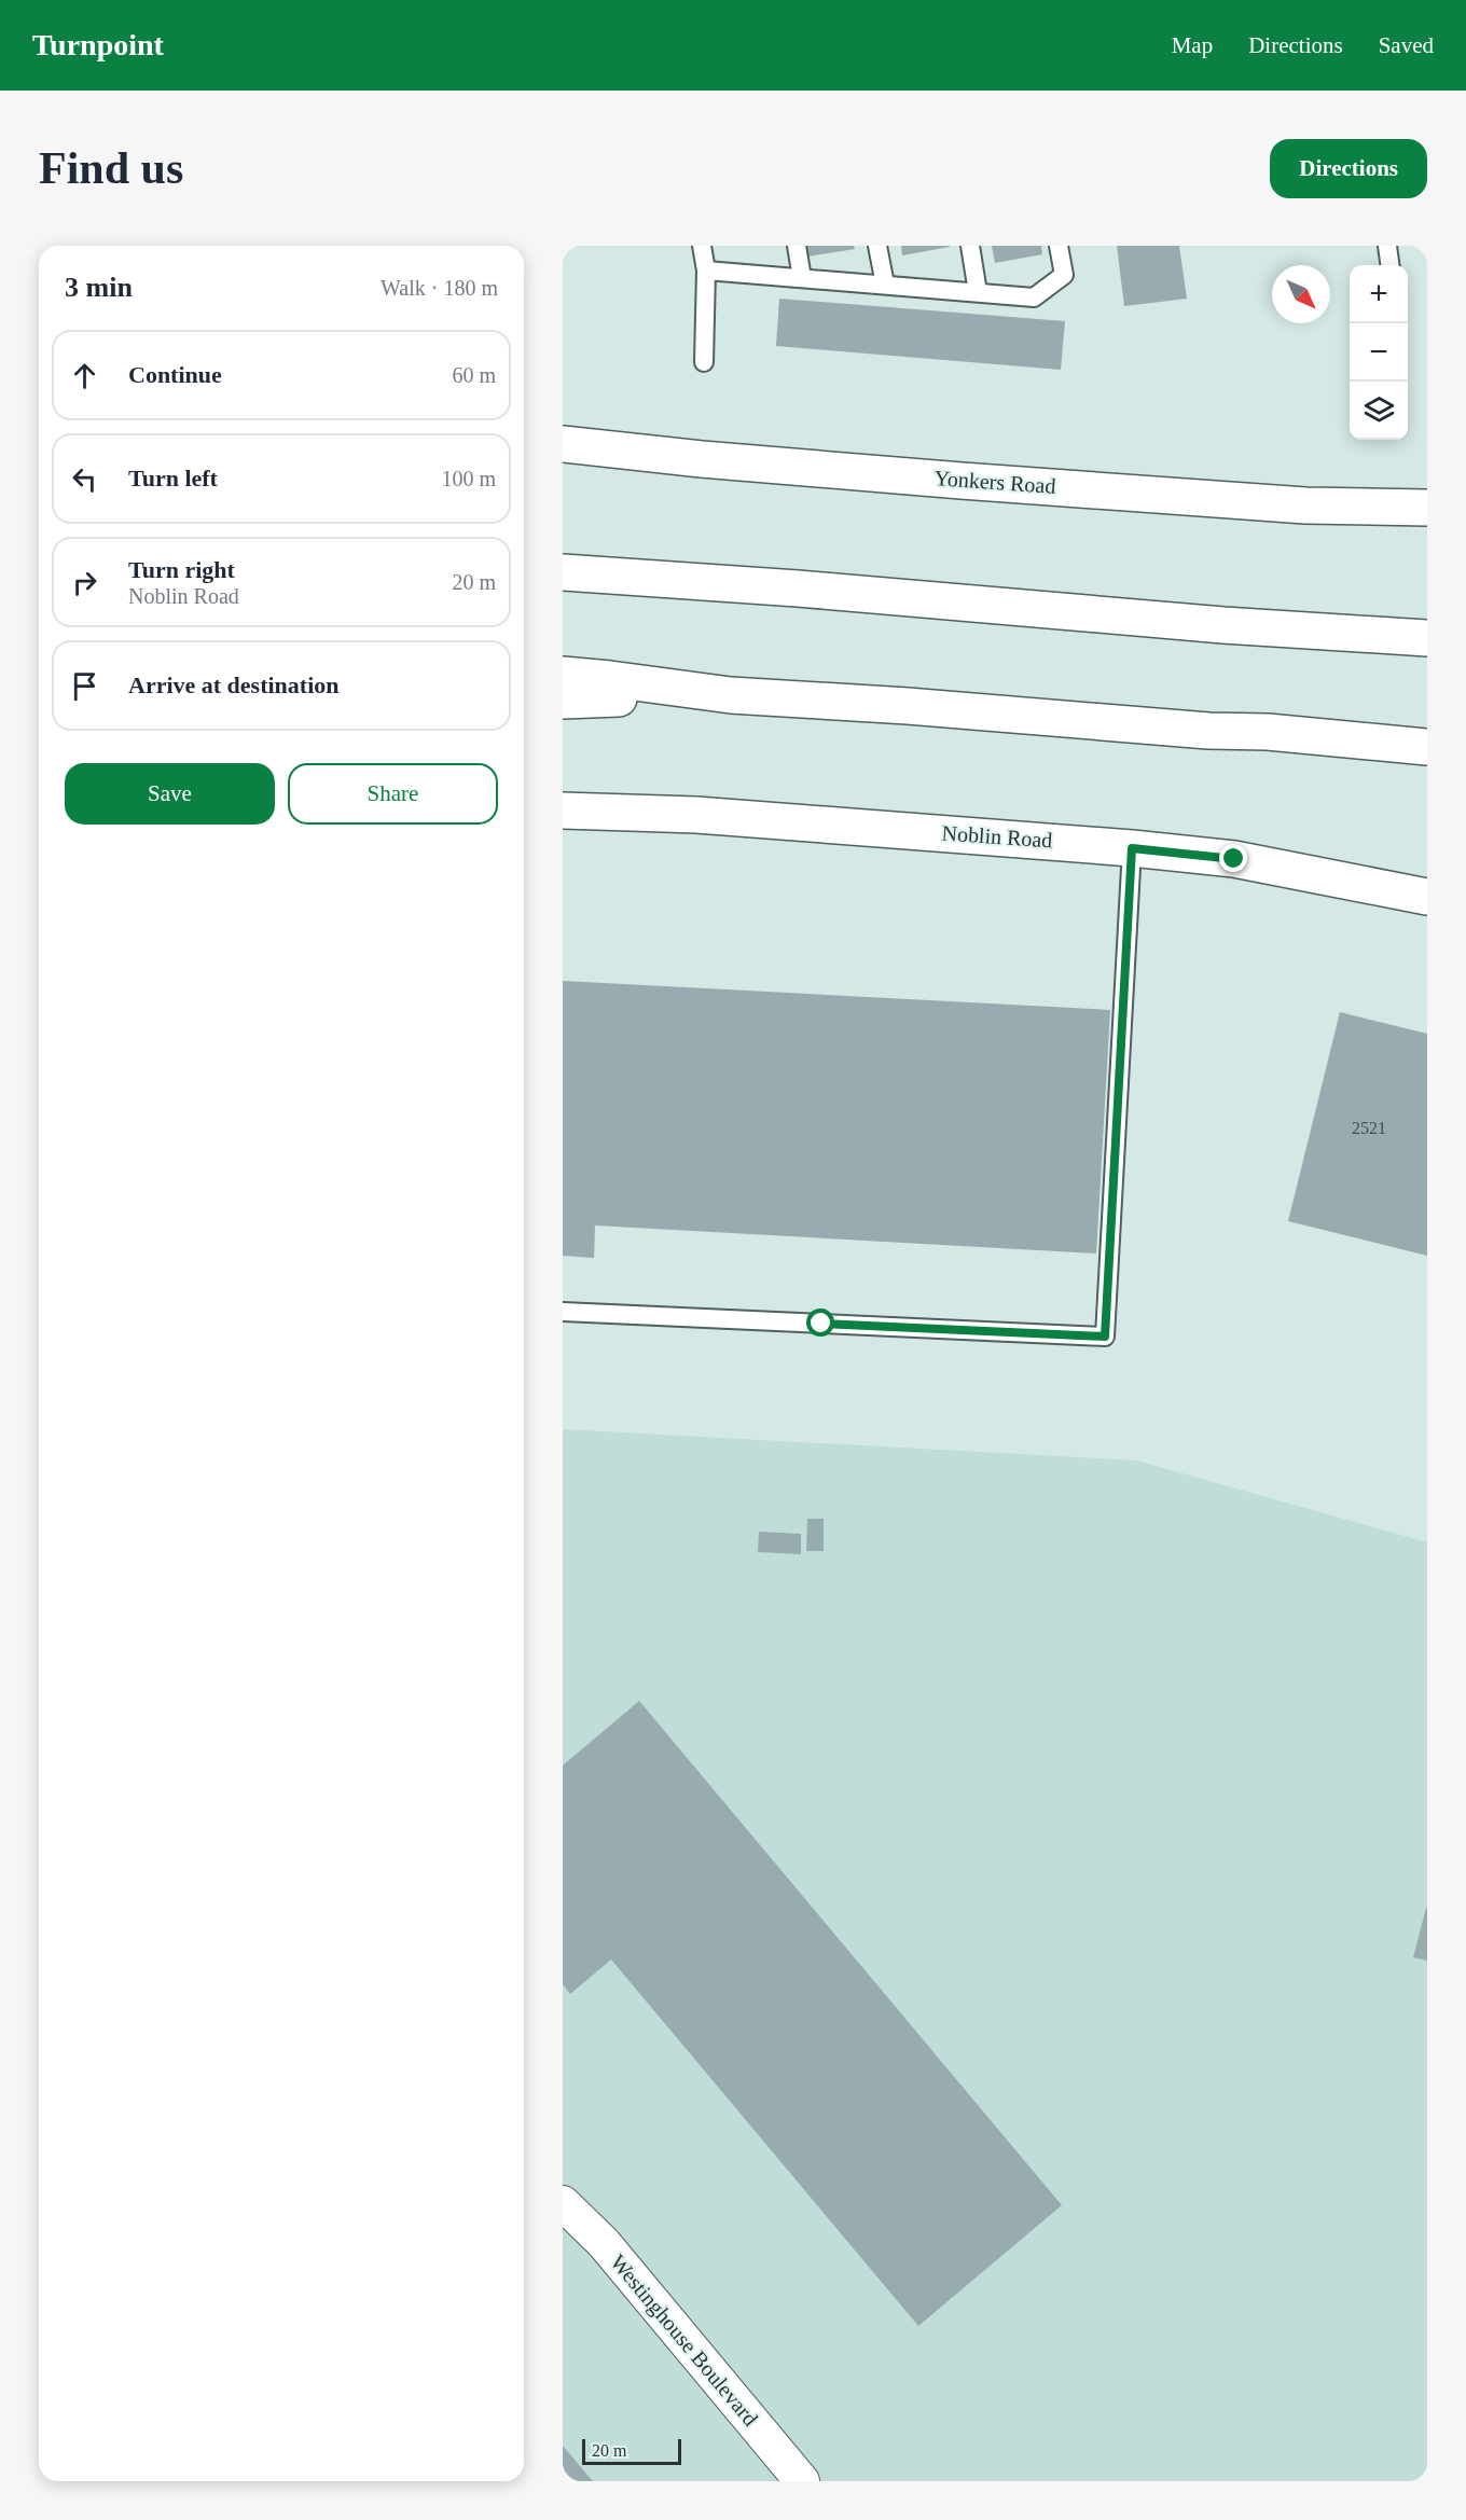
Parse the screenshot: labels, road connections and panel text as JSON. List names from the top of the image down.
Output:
{
  "streets": {
    "main road": ["Yonkers Road", "Noblin Road"],
    "street": ["Westinghouse Boulevard"]
  },
  "house_numbers": ["2521"],
  "scale_bar": "20 m",
  "north": "bottom right",
  "page": {
    "header": "Turnpoint",
    "nav": ["Map", "Directions", "Saved"],
    "buttons": [
      "Directions",
      ["Save", "Share"]
    ],
    "title": "Find us",
    "heading": ["3 min", "Walk · 180 m"],
    "map_buttons": ["+", "−"],
    "list": [
      ["Continue", "60 m"],
      ["Turn left", "100 m"],
      ["Turn right", "Noblin Road", "20 m"],
      "Arrive at destination"
    ],
    "scale": "20 m"
  }
}
